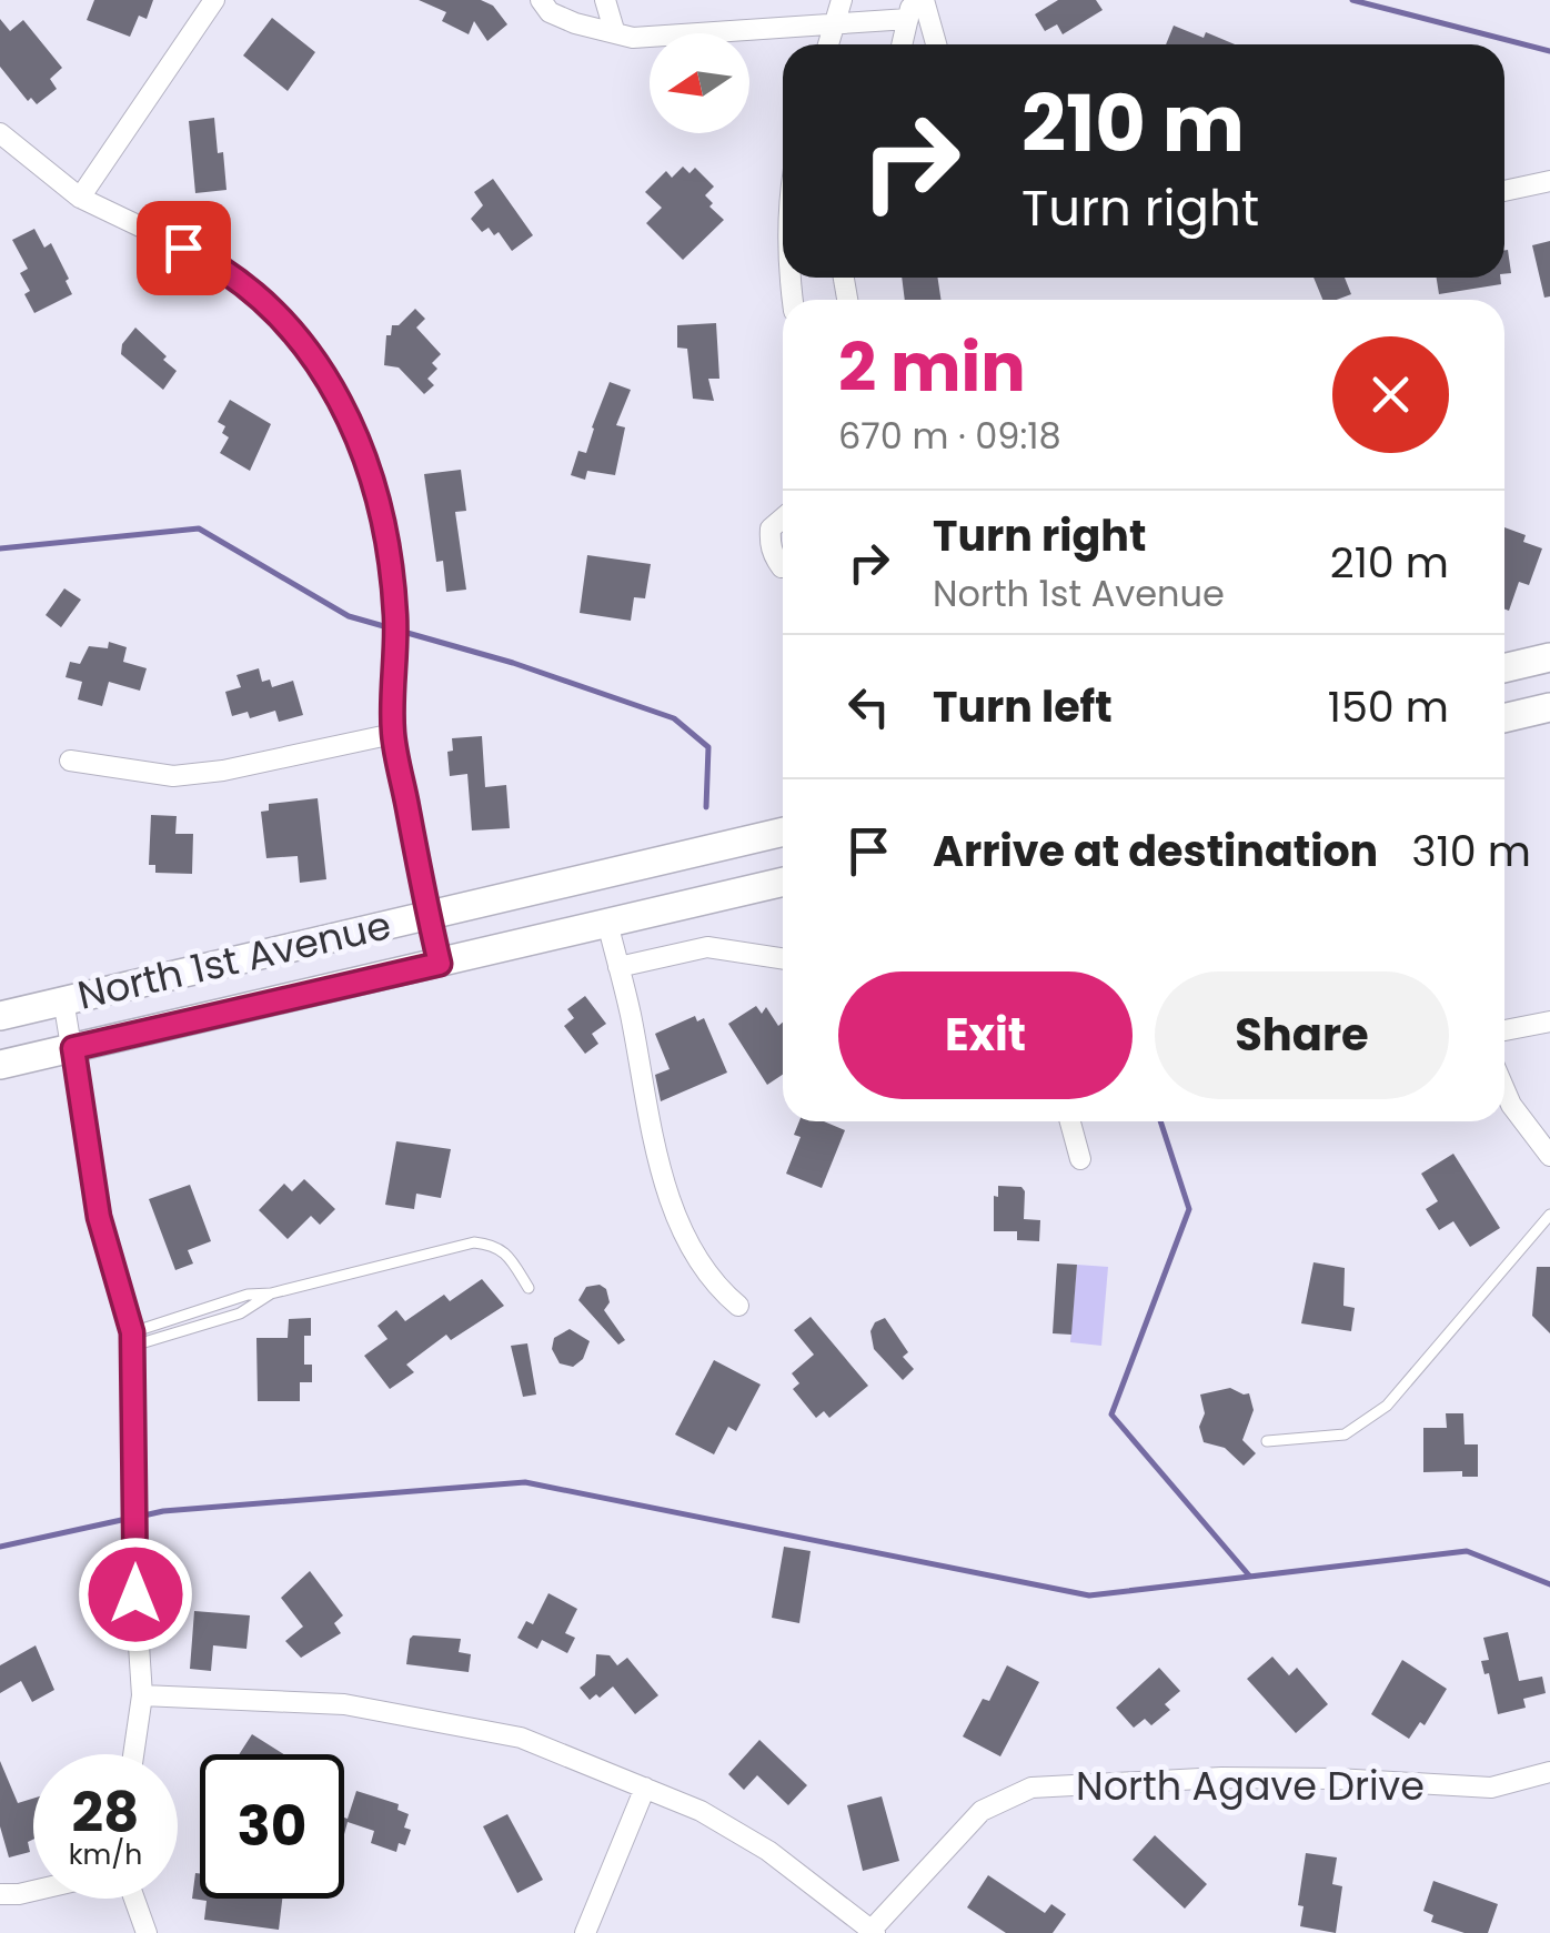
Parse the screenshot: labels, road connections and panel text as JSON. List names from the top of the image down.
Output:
{
  "streets": {
    "main road": ["North 1st Avenue"],
    "street": ["North Agave Drive"]
  },
  "north": "left",
  "page": {
    "turn": ["210 m", "Turn right"],
    "heading": ["2 min", "670 m · 09:18"],
    "list": [
      {
        "name": "Turn right",
        "note": "North 1st Avenue",
        "value": "210 m"
      },
      {
        "name": "Turn left",
        "value": "150 m"
      },
      {
        "name": "Arrive at destination",
        "value": "310 m"
      }
    ],
    "buttons": ["Exit", "Share"],
    "speed": "28 km/h",
    "limit": "30"
  }
}
